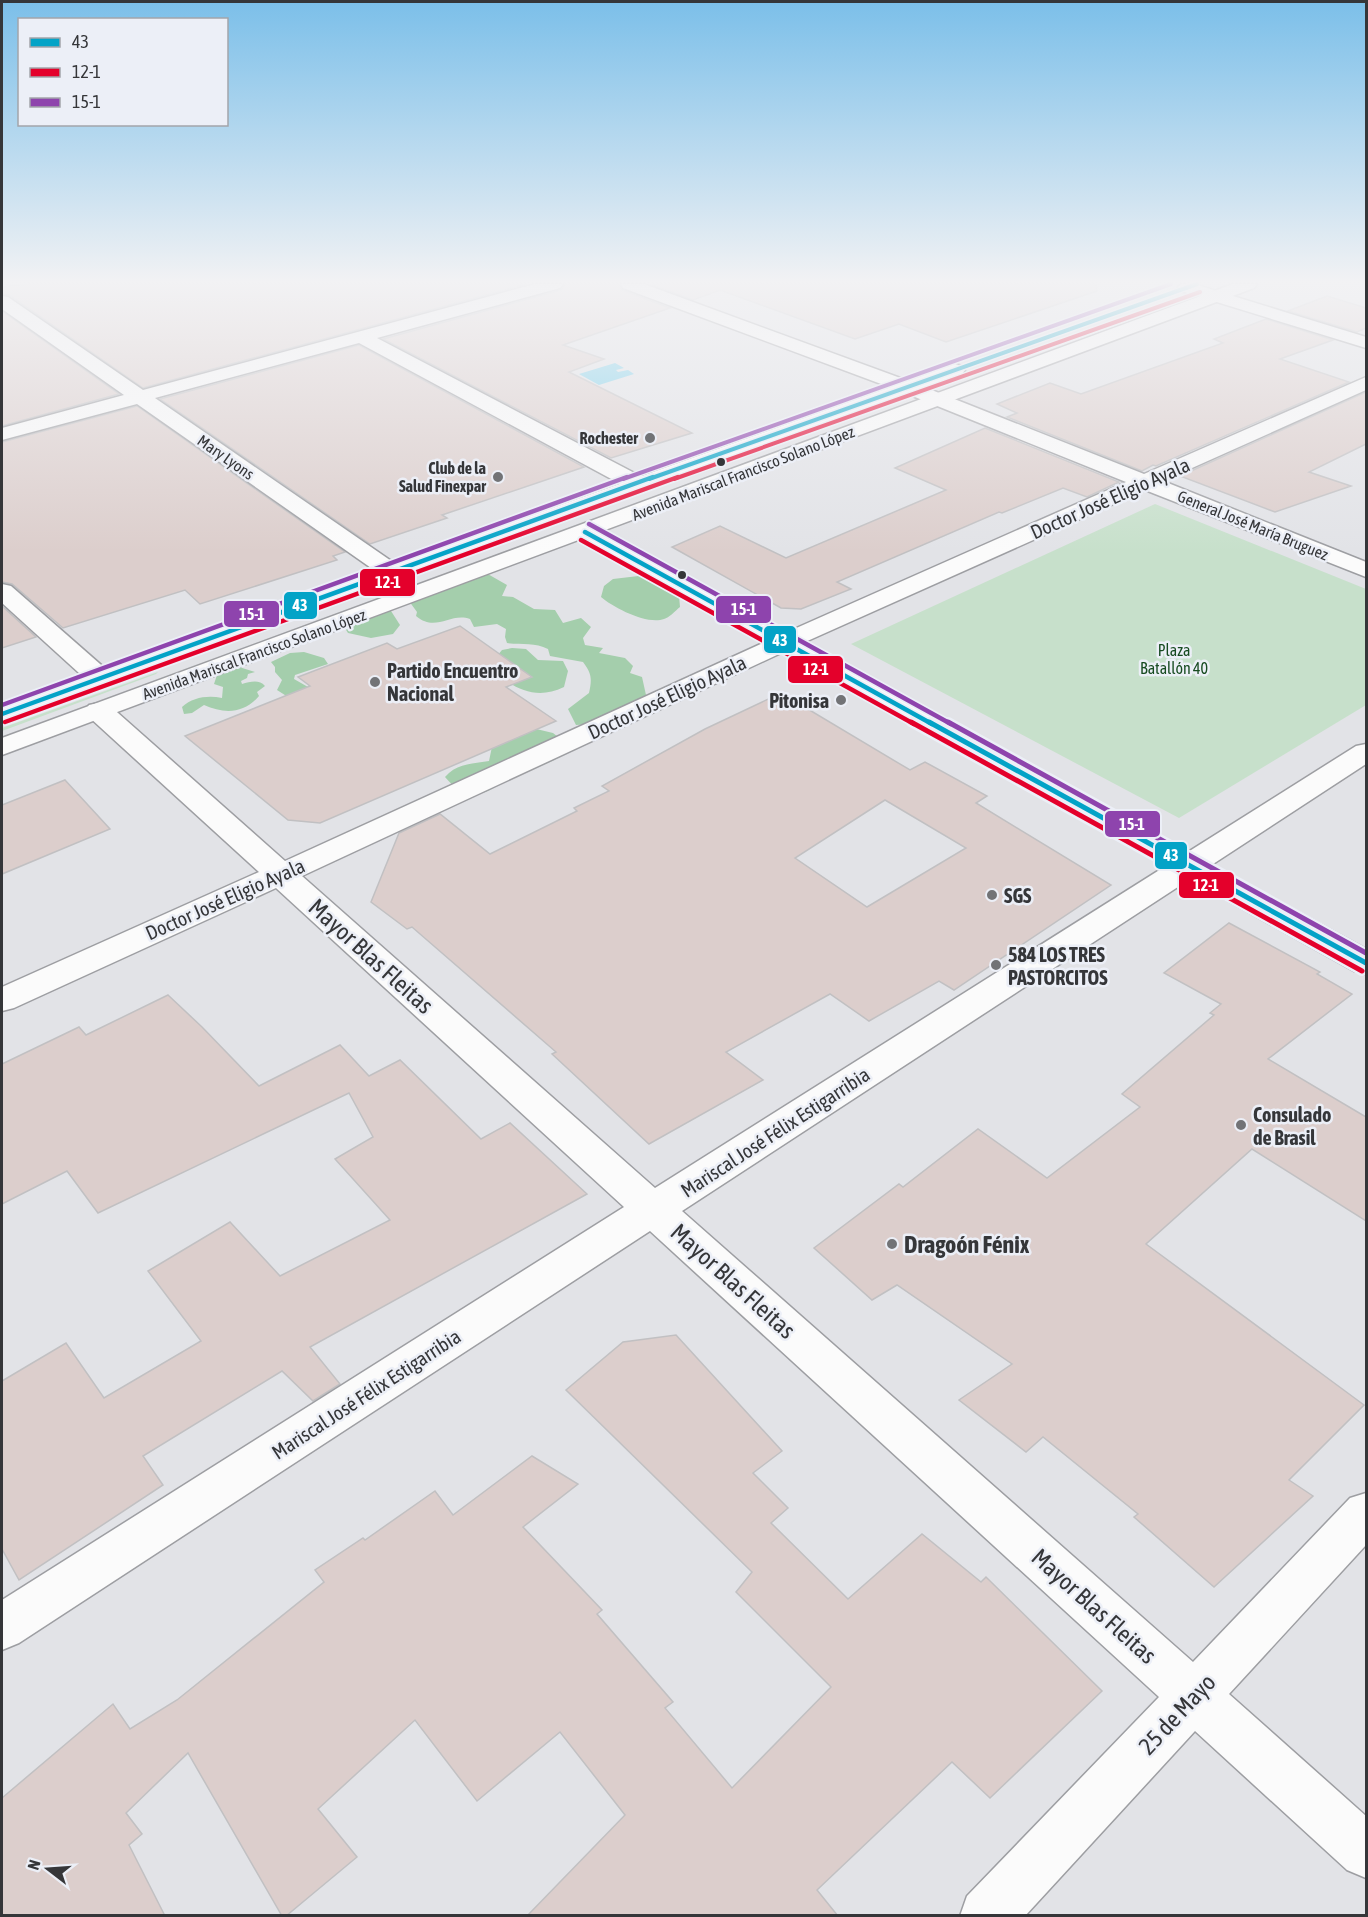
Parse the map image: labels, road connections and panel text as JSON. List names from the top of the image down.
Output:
{
  "streets": {
    "main road": [
      "Mary Lyons",
      "Avenida Mariscal Francisco Solano López",
      "Doctor José Eligio Ayala",
      "General José María Bruguez",
      "Mayor Blas Fleitas",
      "Mariscal José Félix Estigarribia",
      "25 de Mayo"
    ]
  },
  "crossings": [
    ["Mary Lyons", "Avenida Mariscal Francisco Solano López"],
    ["Avenida Mariscal Francisco Solano López", "General José María Bruguez"],
    ["Avenida Mariscal Francisco Solano López", "Mayor Blas Fleitas"],
    ["Doctor José Eligio Ayala", "General José María Bruguez"],
    ["Doctor José Eligio Ayala", "Mayor Blas Fleitas"],
    ["Mayor Blas Fleitas", "Mariscal José Félix Estigarribia"],
    ["Mayor Blas Fleitas", "25 de Mayo"]
  ],
  "parks": ["Plaza Batallón 40"],
  "places": [
    "Rochester",
    "Club de la Salud Finexpar",
    "Partido Encuentro Nacional",
    "Pitonisa",
    "SGS",
    "584 LOS TRES PASTORCITOS",
    "Consulado de Brasil",
    "Dragoón Fénix"
  ],
  "lines": ["transit line 43", "transit line 12-1", "transit line 15-1"],
  "legend": ["43", "12-1", "15-1"],
  "north": "left"
}
